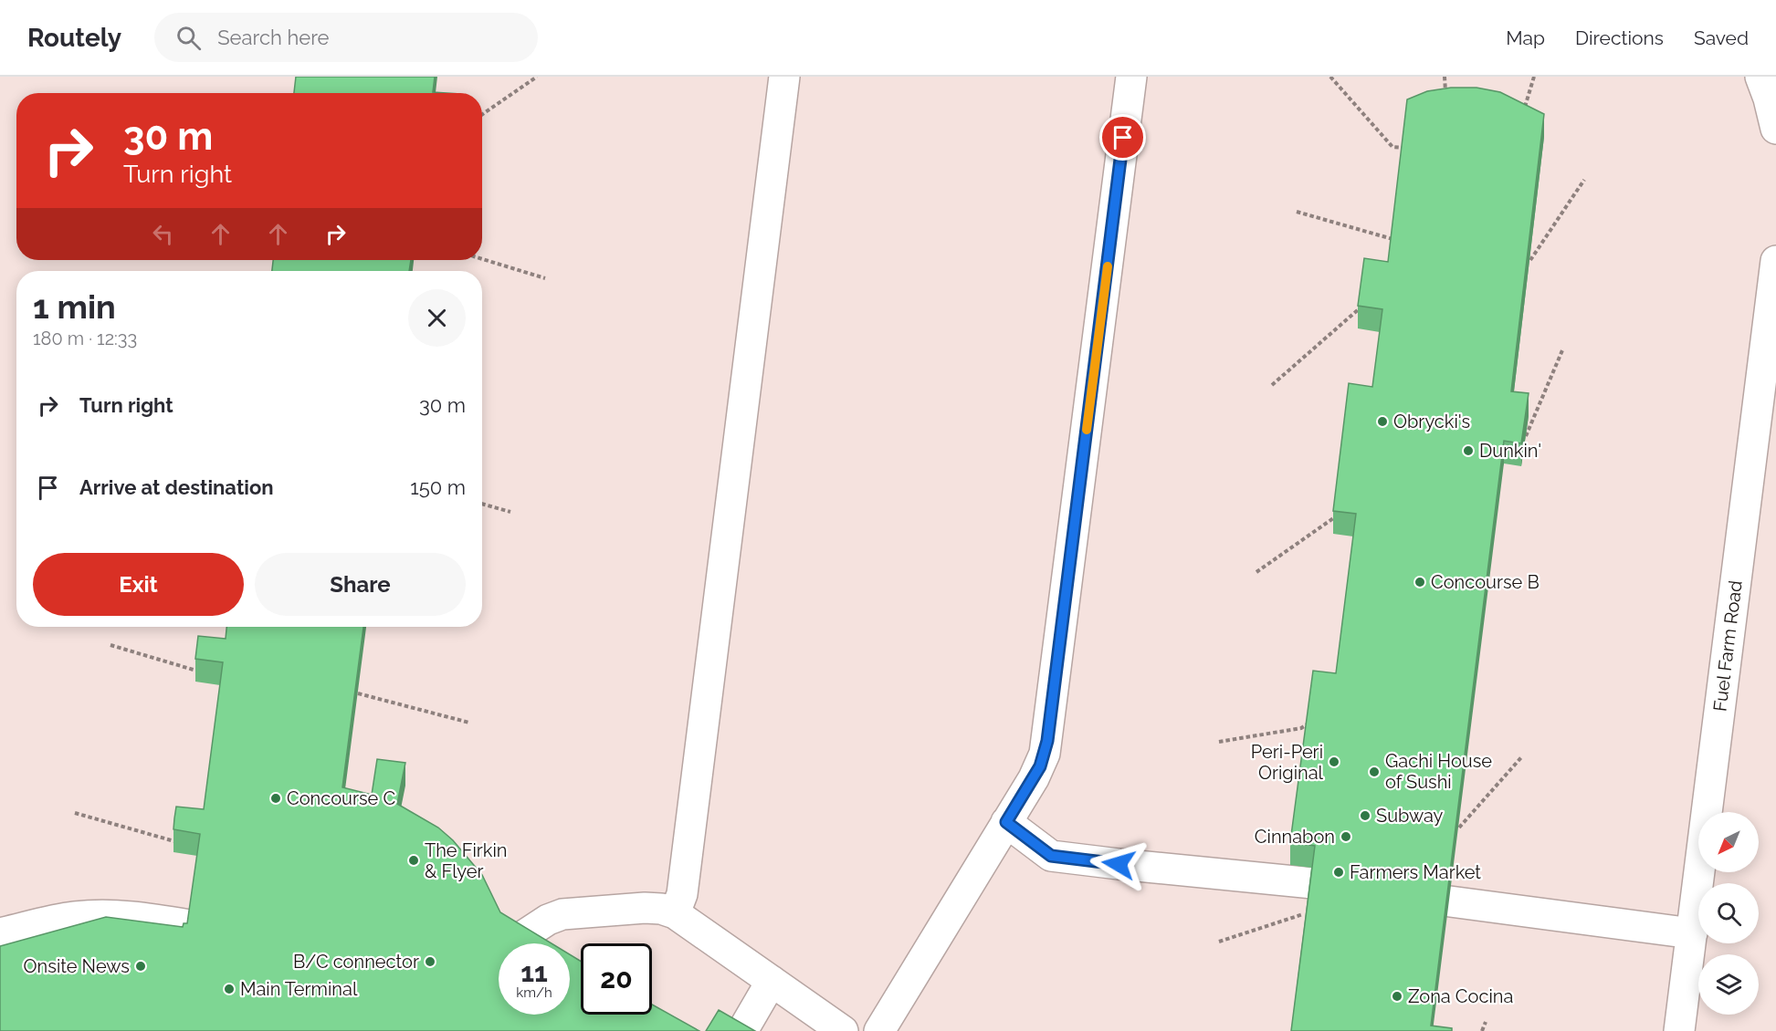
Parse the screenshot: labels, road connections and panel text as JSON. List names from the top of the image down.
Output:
{
  "streets": {
    "lane": ["Fuel Farm Road"]
  },
  "places": [
    "Obrycki's",
    "Dunkin'",
    "Concourse B",
    "Peri-Peri Original",
    "Gachi House of Sushi",
    "Concourse C",
    "Subway",
    "Cinnabon",
    "The Firkin & Flyer",
    "Farmers Market",
    "B/C connector",
    "Onsite News",
    "Main Terminal",
    "Zona Cocina"
  ],
  "north": "bottom left",
  "page": {
    "header": "Routely",
    "search": "Search here",
    "nav": ["Map", "Directions", "Saved"],
    "turn": ["30 m", "Turn right"],
    "heading": ["1 min", "180 m · 12:33"],
    "list": [
      {
        "name": "Turn right",
        "value": "30 m"
      },
      {
        "name": "Arrive at destination",
        "value": "150 m"
      }
    ],
    "buttons": ["Exit", "Share"],
    "speed": "11 km/h",
    "limit": "20"
  }
}
